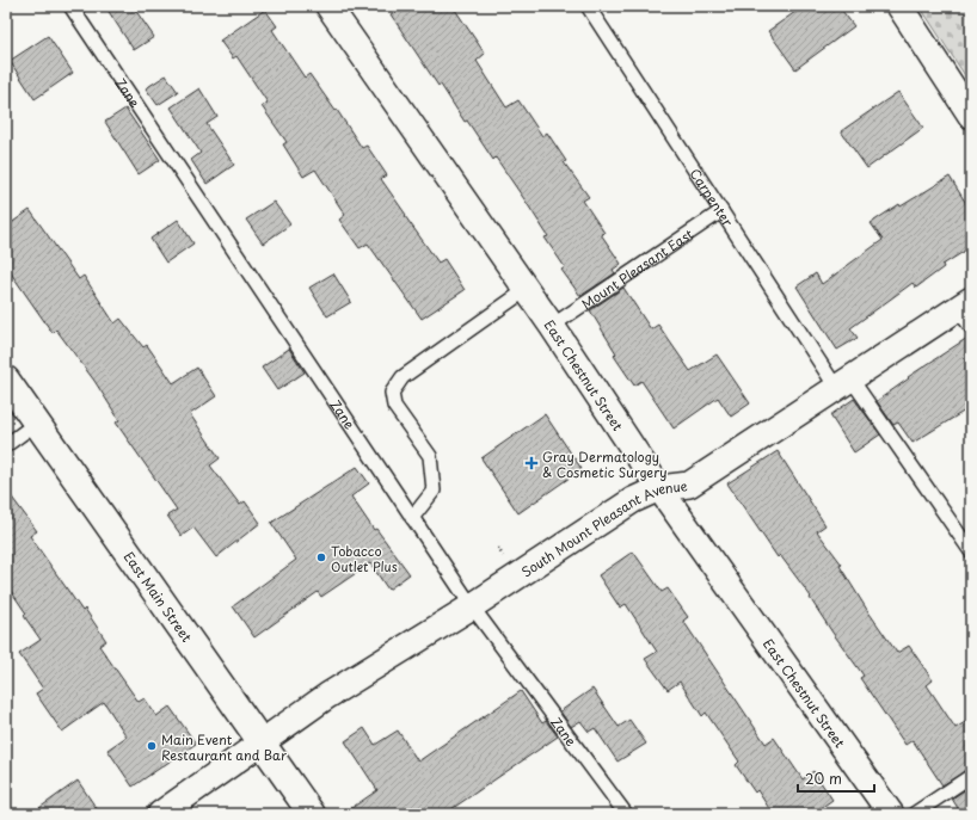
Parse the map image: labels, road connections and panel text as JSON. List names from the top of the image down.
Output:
{
  "streets": {
    "main road": ["East Main Street"],
    "street": ["East Chestnut Street", "South Mount Pleasant Avenue"],
    "lane": ["Zane", "Carpenter", "Mount Pleasant East"]
  },
  "crossings": [
    ["Zane", "South Mount Pleasant Avenue"],
    ["Carpenter", "Mount Pleasant East"],
    ["Carpenter", "South Mount Pleasant Avenue"],
    ["Mount Pleasant East", "East Chestnut Street"],
    ["East Chestnut Street", "South Mount Pleasant Avenue"],
    ["South Mount Pleasant Avenue", "East Main Street"]
  ],
  "places": {
    "health": ["Gray Dermatology & Cosmetic Surgery"],
    "other": ["Tobacco Outlet Plus", "Main Event Restaurant and Bar"]
  },
  "scale_bar": "20 m"
}
